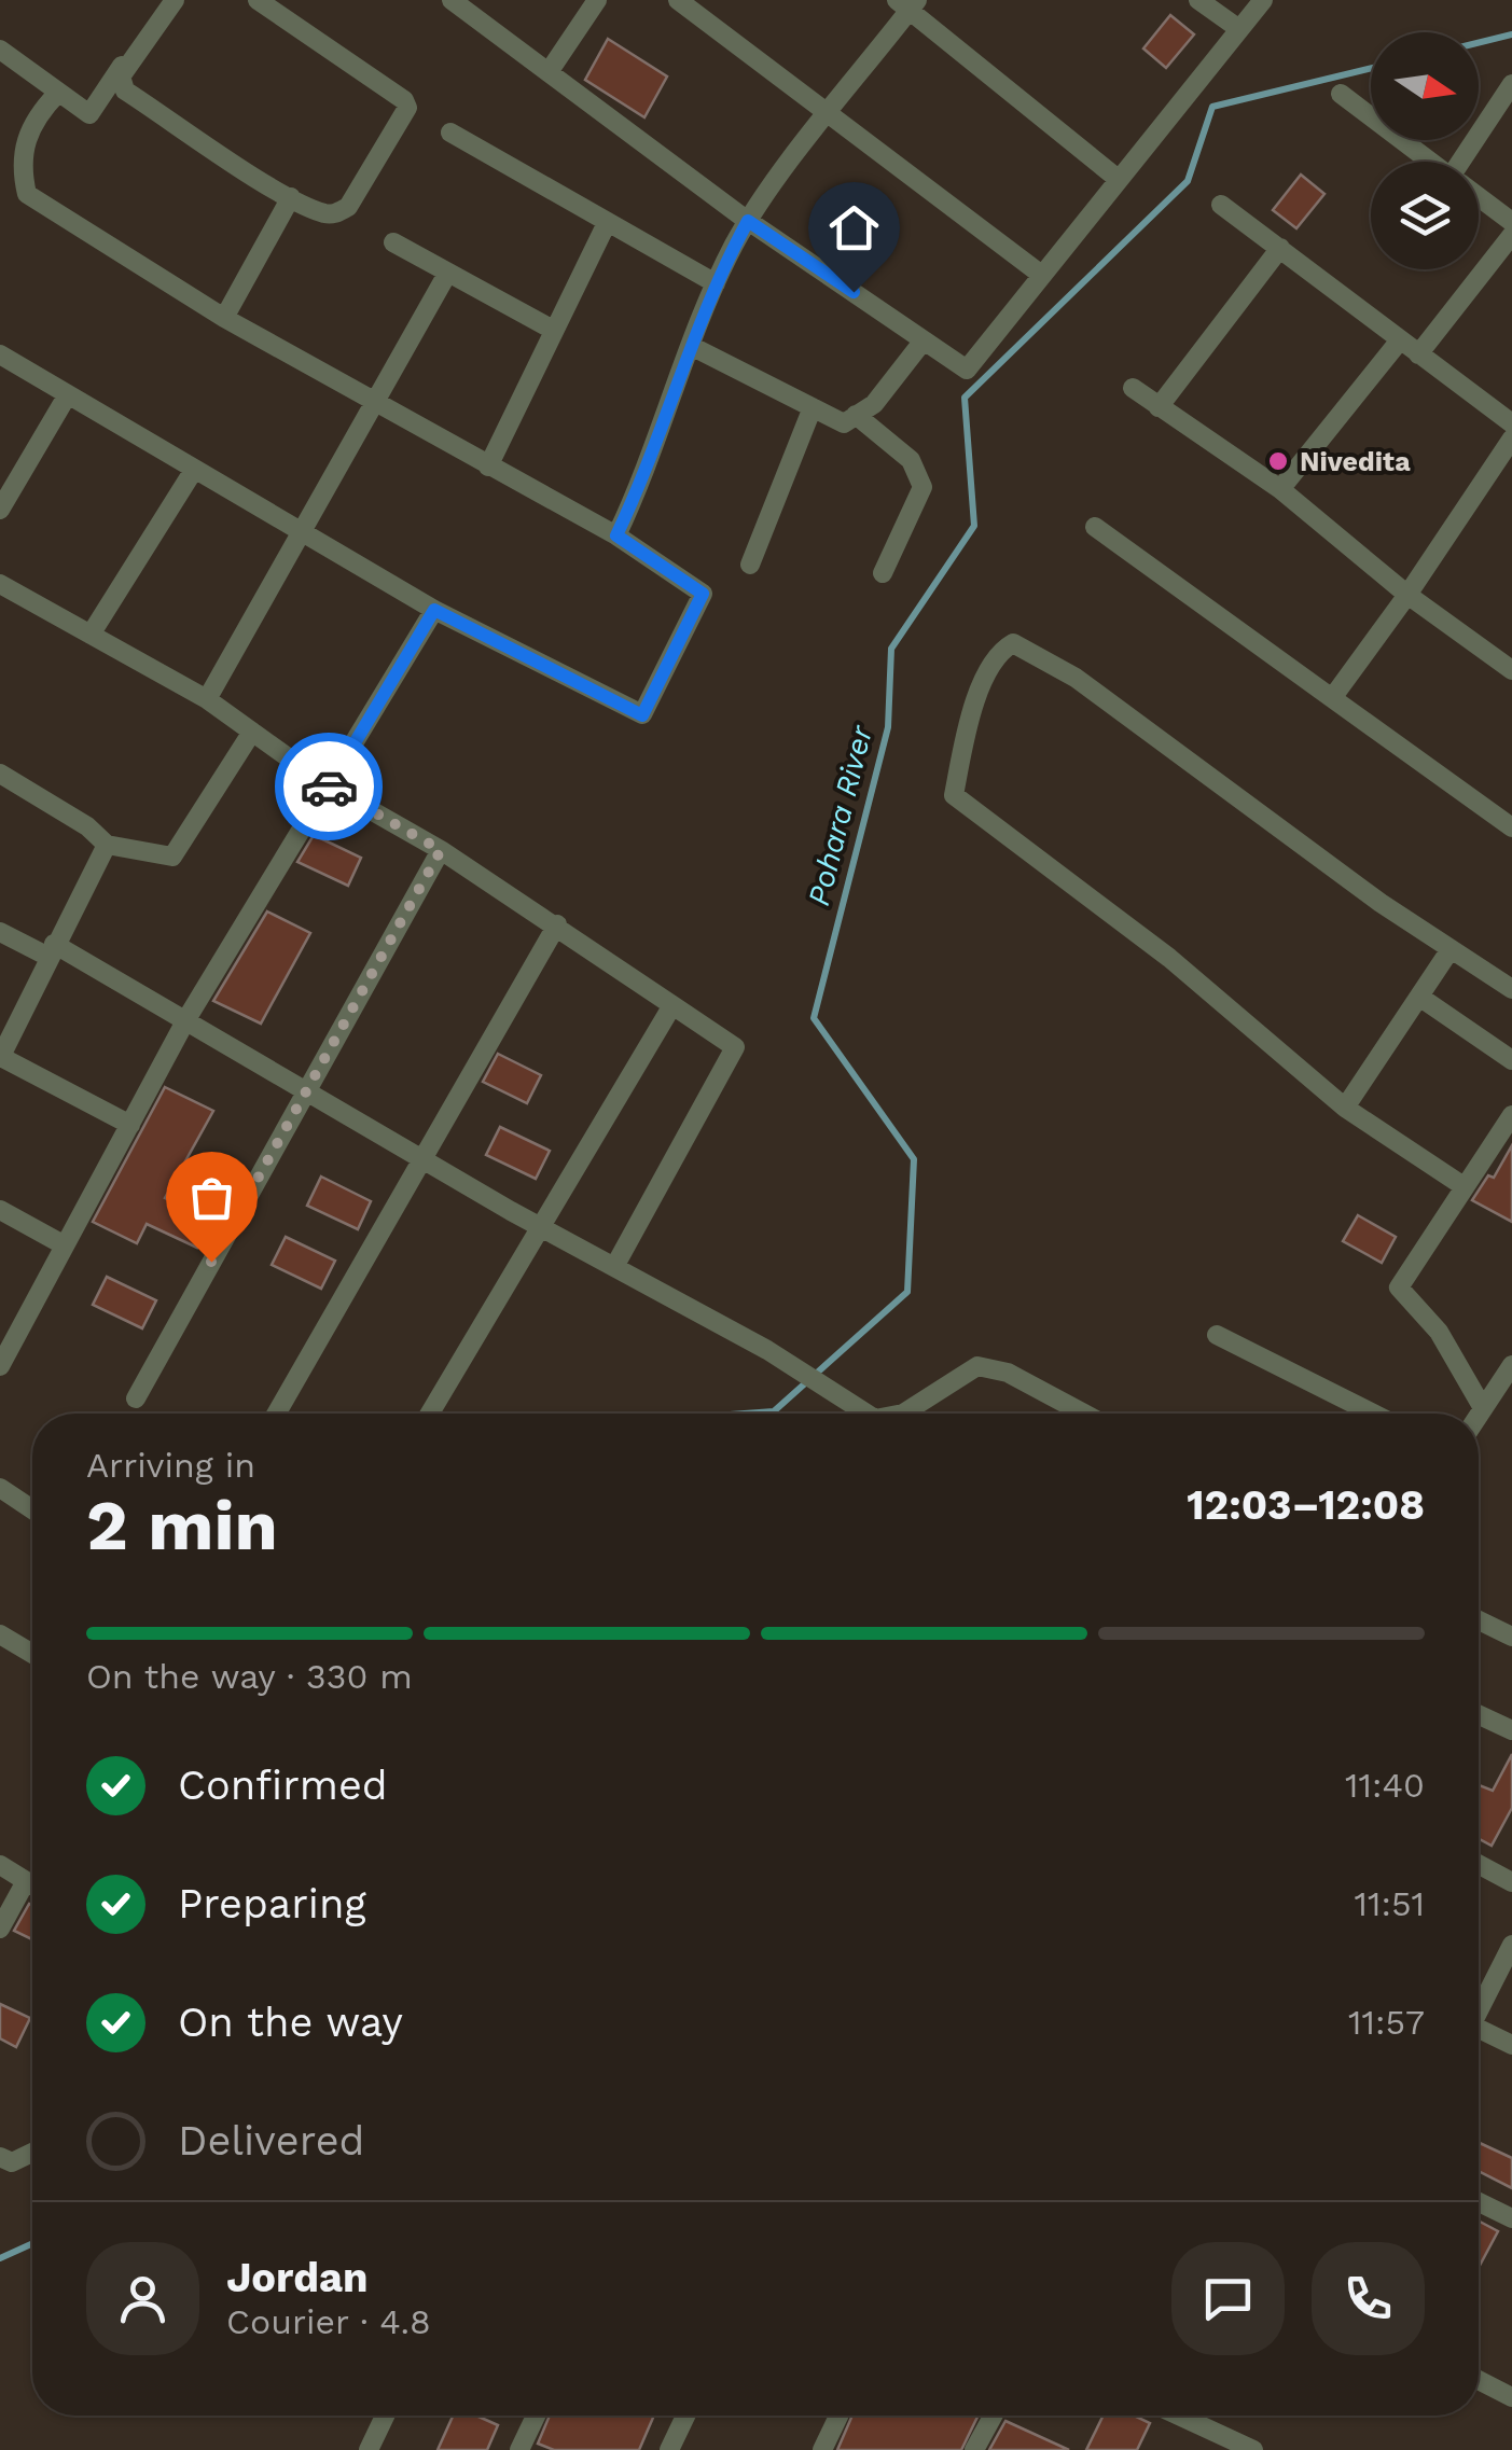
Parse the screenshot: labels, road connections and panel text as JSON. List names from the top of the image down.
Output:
{
  "water": ["Pohara River"],
  "places": ["Nivedita"],
  "north": "right",
  "page": {
    "heading": ["2 min", "Arriving in", "12:03–12:08"],
    "panel": ["Jordan", "Courier · 4.8"],
    "bar": "On the way · 330 m",
    "list": [
      ["Confirmed", "11:40"],
      ["Preparing", "11:51"],
      ["On the way", "11:57"],
      "Delivered"
    ]
  }
}
